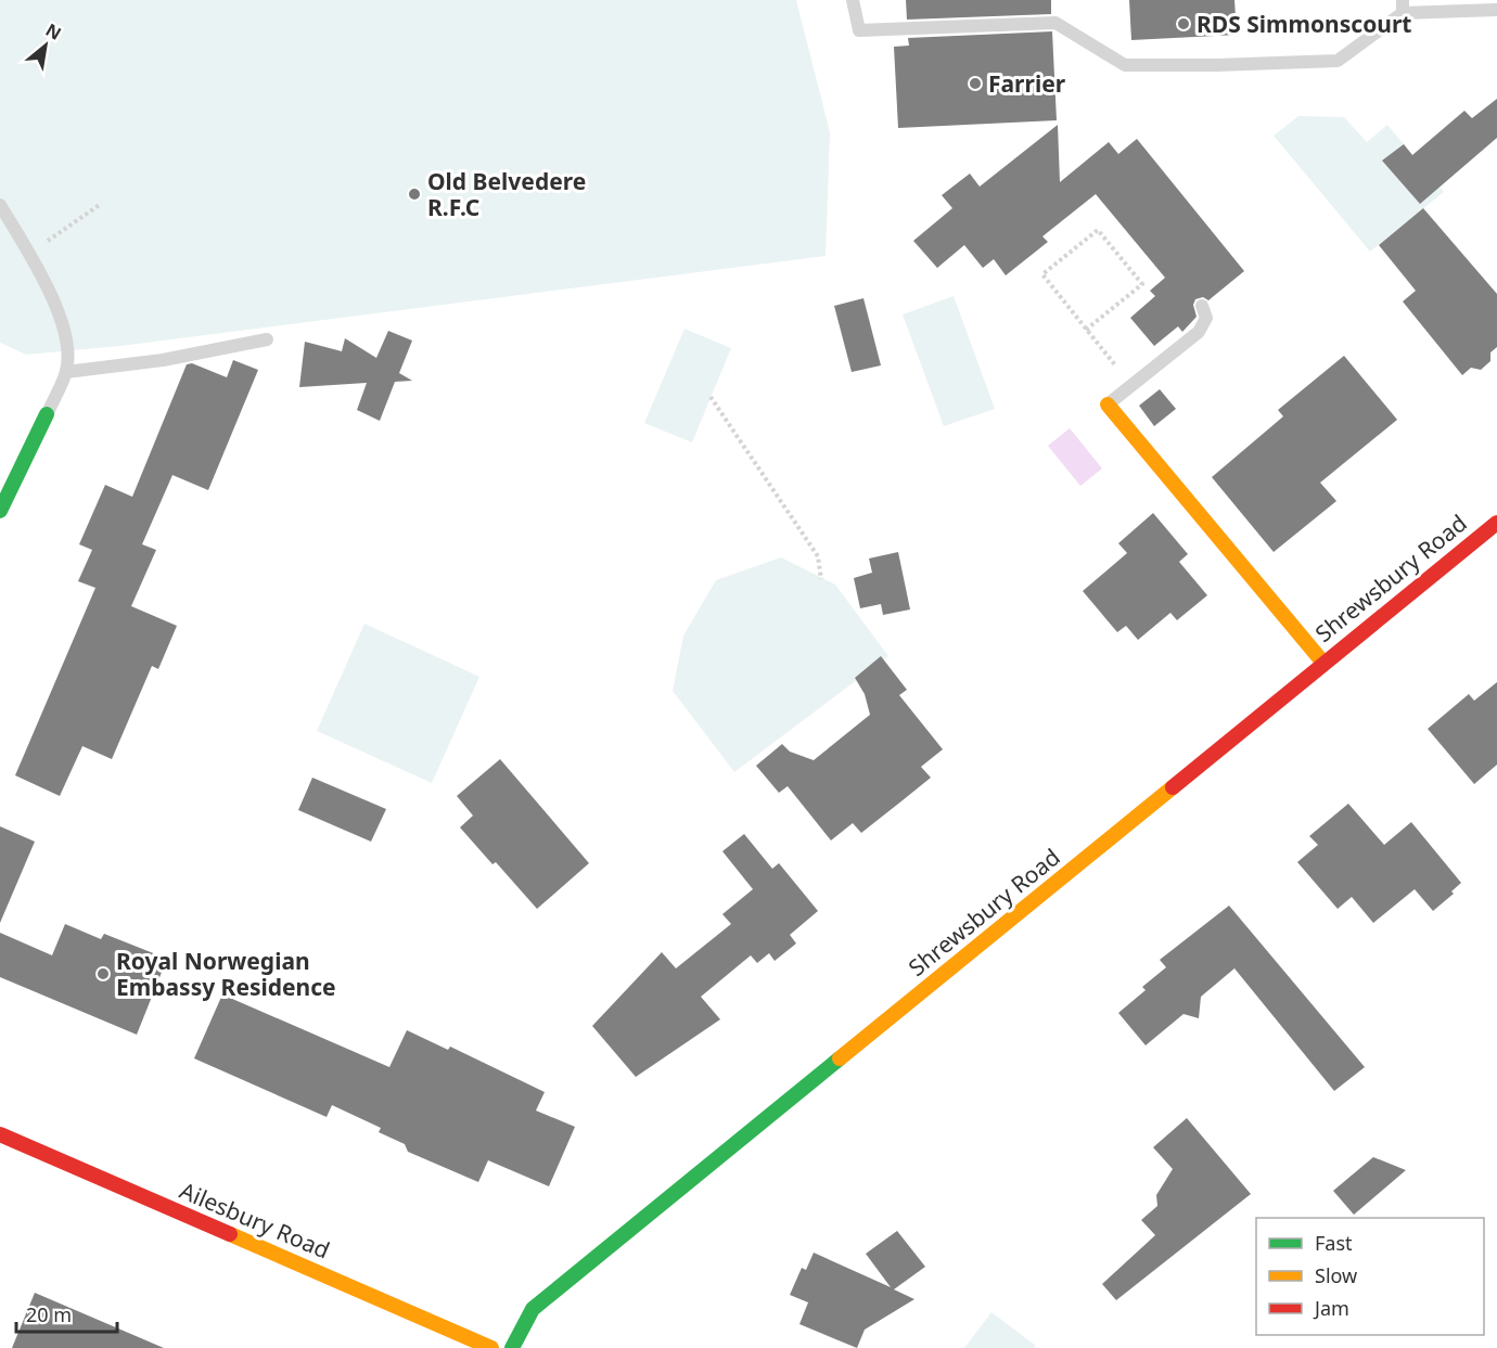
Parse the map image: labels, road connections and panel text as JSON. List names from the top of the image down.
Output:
{
  "streets": {
    "street": ["Shrewsbury Road", "Ailesbury Road"]
  },
  "places": [
    "RDS Simmonscourt",
    "Farrier",
    "Old Belvedere R.F.C",
    "Royal Norwegian Embassy Residence"
  ],
  "legend": ["Fast", "Slow", "Jam"],
  "scale_bar": "20 m",
  "north": "top right"
}
